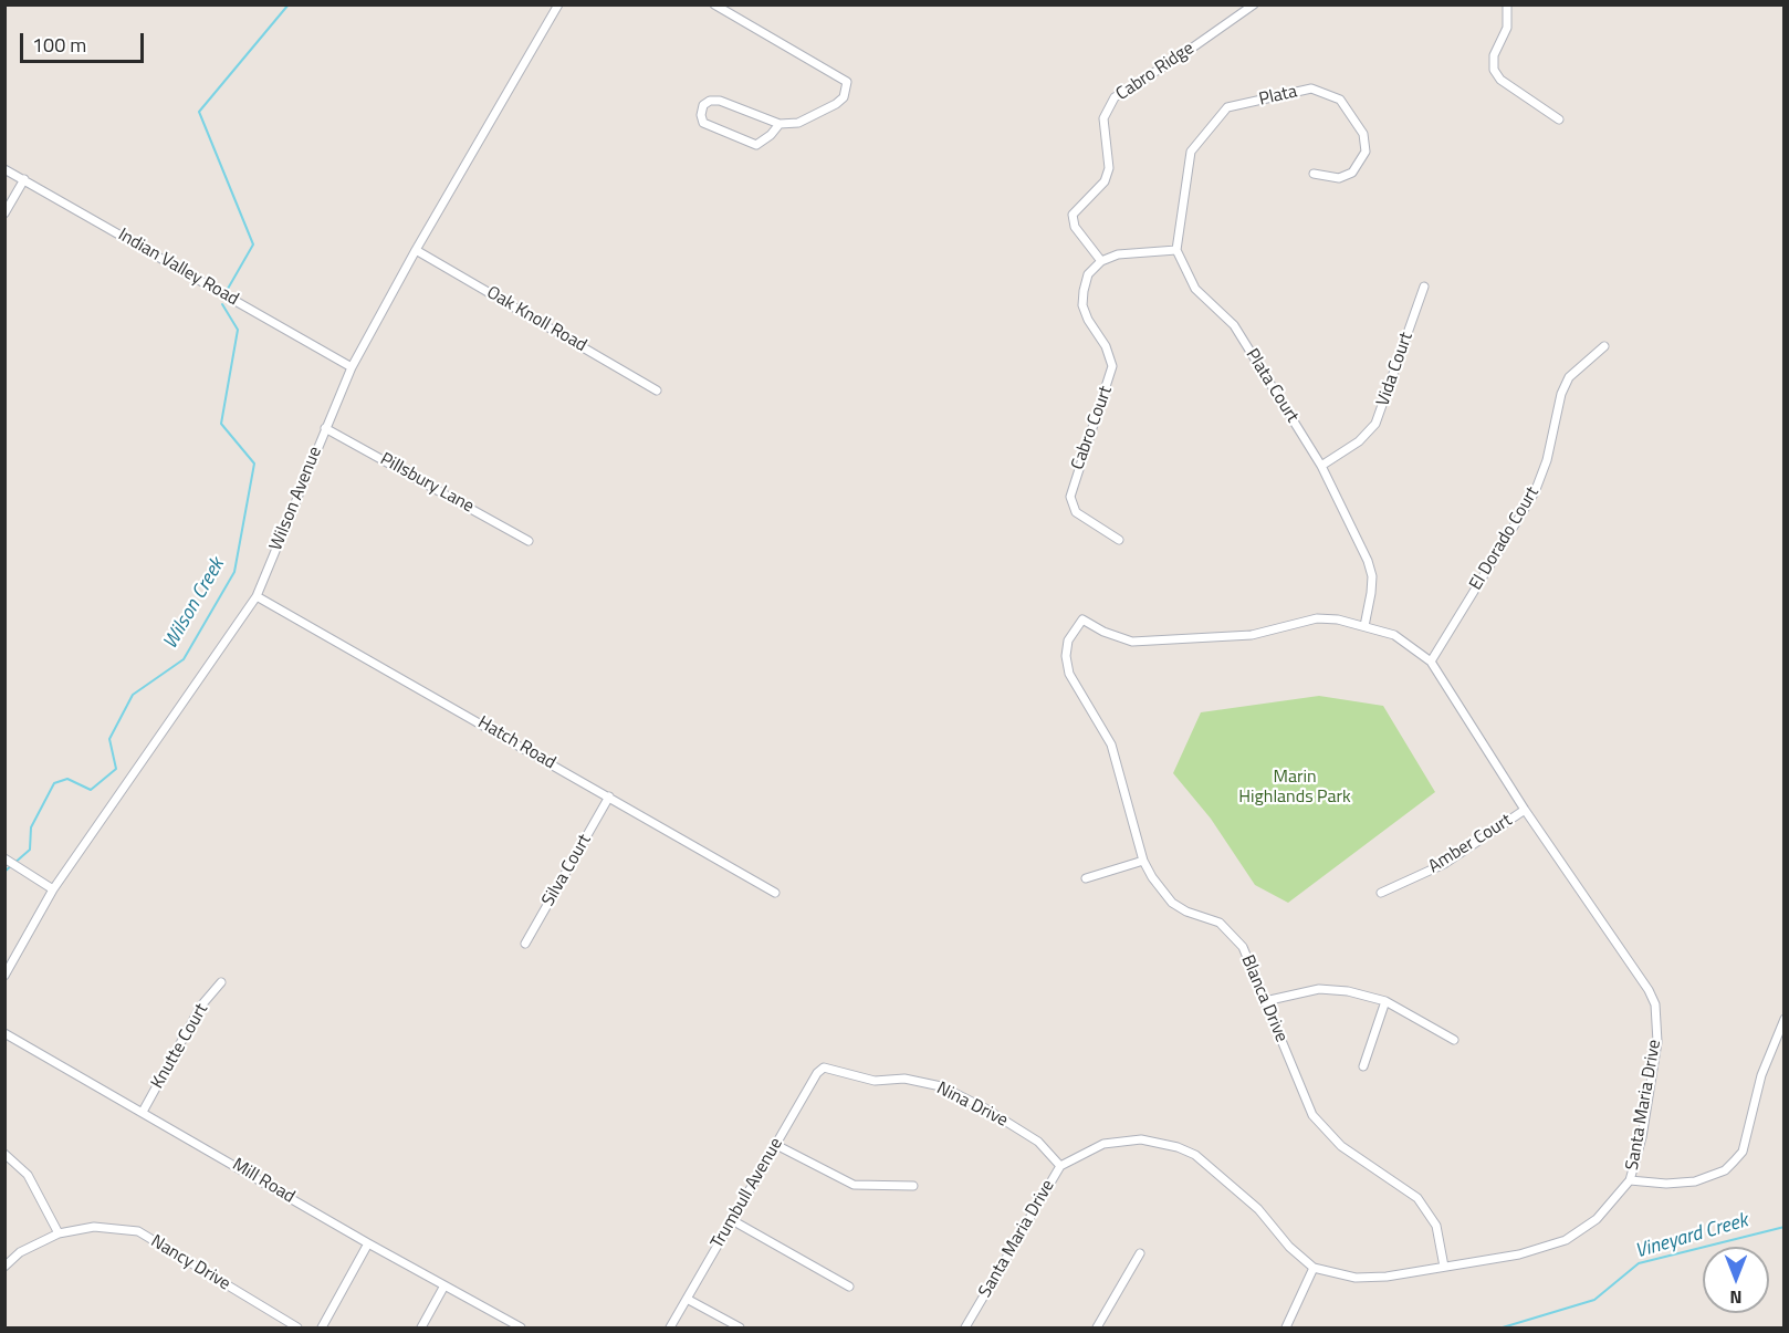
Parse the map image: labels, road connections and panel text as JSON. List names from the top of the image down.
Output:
{
  "streets": {
    "street": [
      "Cabro Ridge",
      "Plata",
      "Indian Valley Road",
      "Oak Knoll Road",
      "Vida Court",
      "Plata Court",
      "Cabro Court",
      "Pillsbury Lane",
      "Wilson Avenue",
      "El Dorado Court",
      "Hatch Road",
      "Amber Court",
      "Silva Court",
      "Blanca Drive",
      "Knutte Court",
      "Nina Drive",
      "Santa Maria Drive",
      "Mill Road",
      "Trumbull Avenue",
      "Nancy Drive"
    ]
  },
  "crossings": [
    ["Cabro Ridge", "Cabro Court"],
    ["Plata", "Plata Court"],
    ["Indian Valley Road", "Wilson Avenue"],
    ["Oak Knoll Road", "Wilson Avenue"],
    ["Vida Court", "Plata Court"],
    ["Plata Court", "Santa Maria Drive"],
    ["Pillsbury Lane", "Wilson Avenue"],
    ["Wilson Avenue", "Hatch Road"],
    ["El Dorado Court", "Santa Maria Drive"],
    ["Hatch Road", "Silva Court"],
    ["Amber Court", "Santa Maria Drive"],
    ["Blanca Drive", "Santa Maria Drive"],
    ["Knutte Court", "Mill Road"],
    ["Nina Drive", "Santa Maria Drive"],
    ["Nina Drive", "Trumbull Avenue"]
  ],
  "water": ["Wilson Creek", "Vineyard Creek"],
  "parks": ["Marin Highlands Park"],
  "scale_bar": "100 m",
  "north": "bottom"
}
